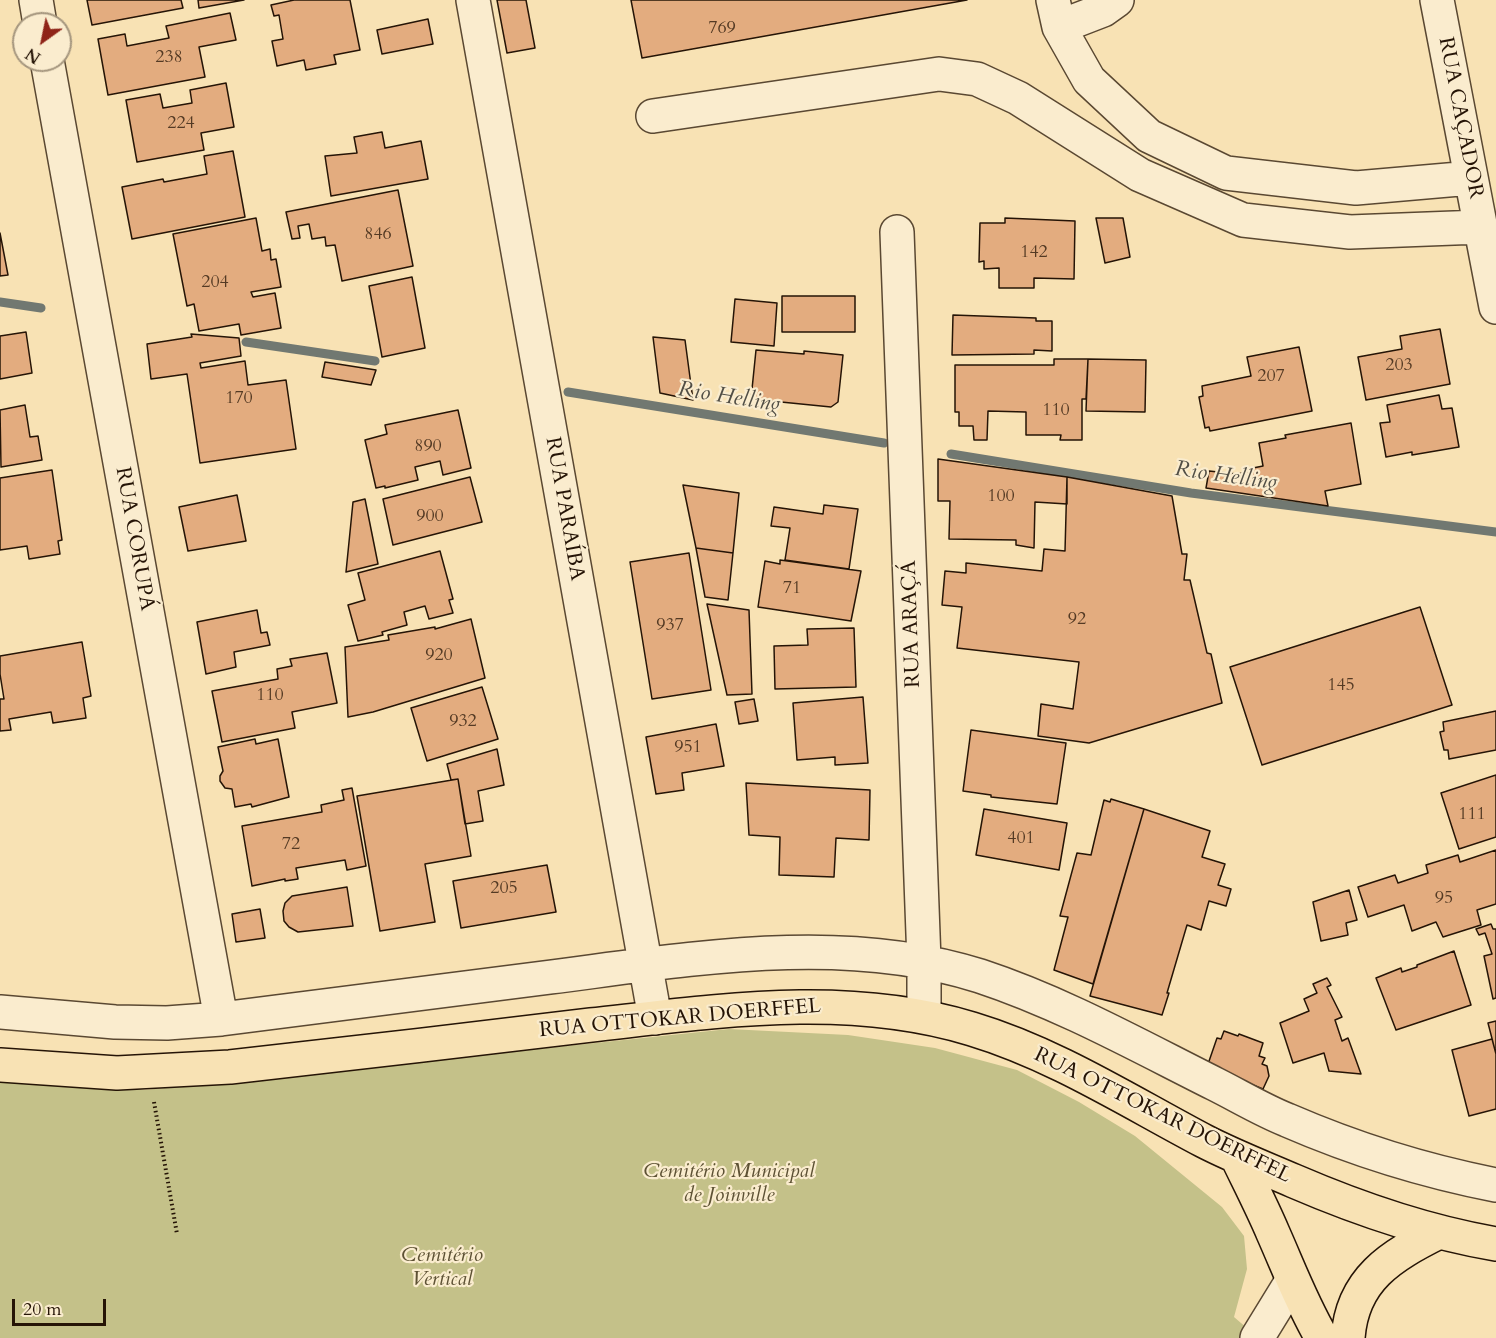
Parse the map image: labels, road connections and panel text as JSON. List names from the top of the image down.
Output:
{
  "streets": {
    "main road": ["RUA OTTOKAR DOERFFEL"],
    "street": [
      "RUA CAÇADOR",
      "RUA PARAÍBA",
      "RUA CORUPÁ",
      "RUA ARAÇÁ"
    ]
  },
  "crossings": [
    ["RUA PARAÍBA", "RUA OTTOKAR DOERFFEL"],
    ["RUA ARAÇÁ", "RUA OTTOKAR DOERFFEL"]
  ],
  "water": ["Rio Helling"],
  "parks": ["Cemitério Municipal de Joinville", "Cemitério Vertical"],
  "house_numbers": [
    "769",
    "238",
    "224",
    "846",
    "142",
    "204",
    "203",
    "207",
    "170",
    "110",
    "890",
    "100",
    "900",
    "71",
    "92",
    "937",
    "920",
    "145",
    "110",
    "932",
    "951",
    "111",
    "401",
    "72",
    "205",
    "95"
  ],
  "scale_bar": "20 m",
  "north": "bottom left"
}
